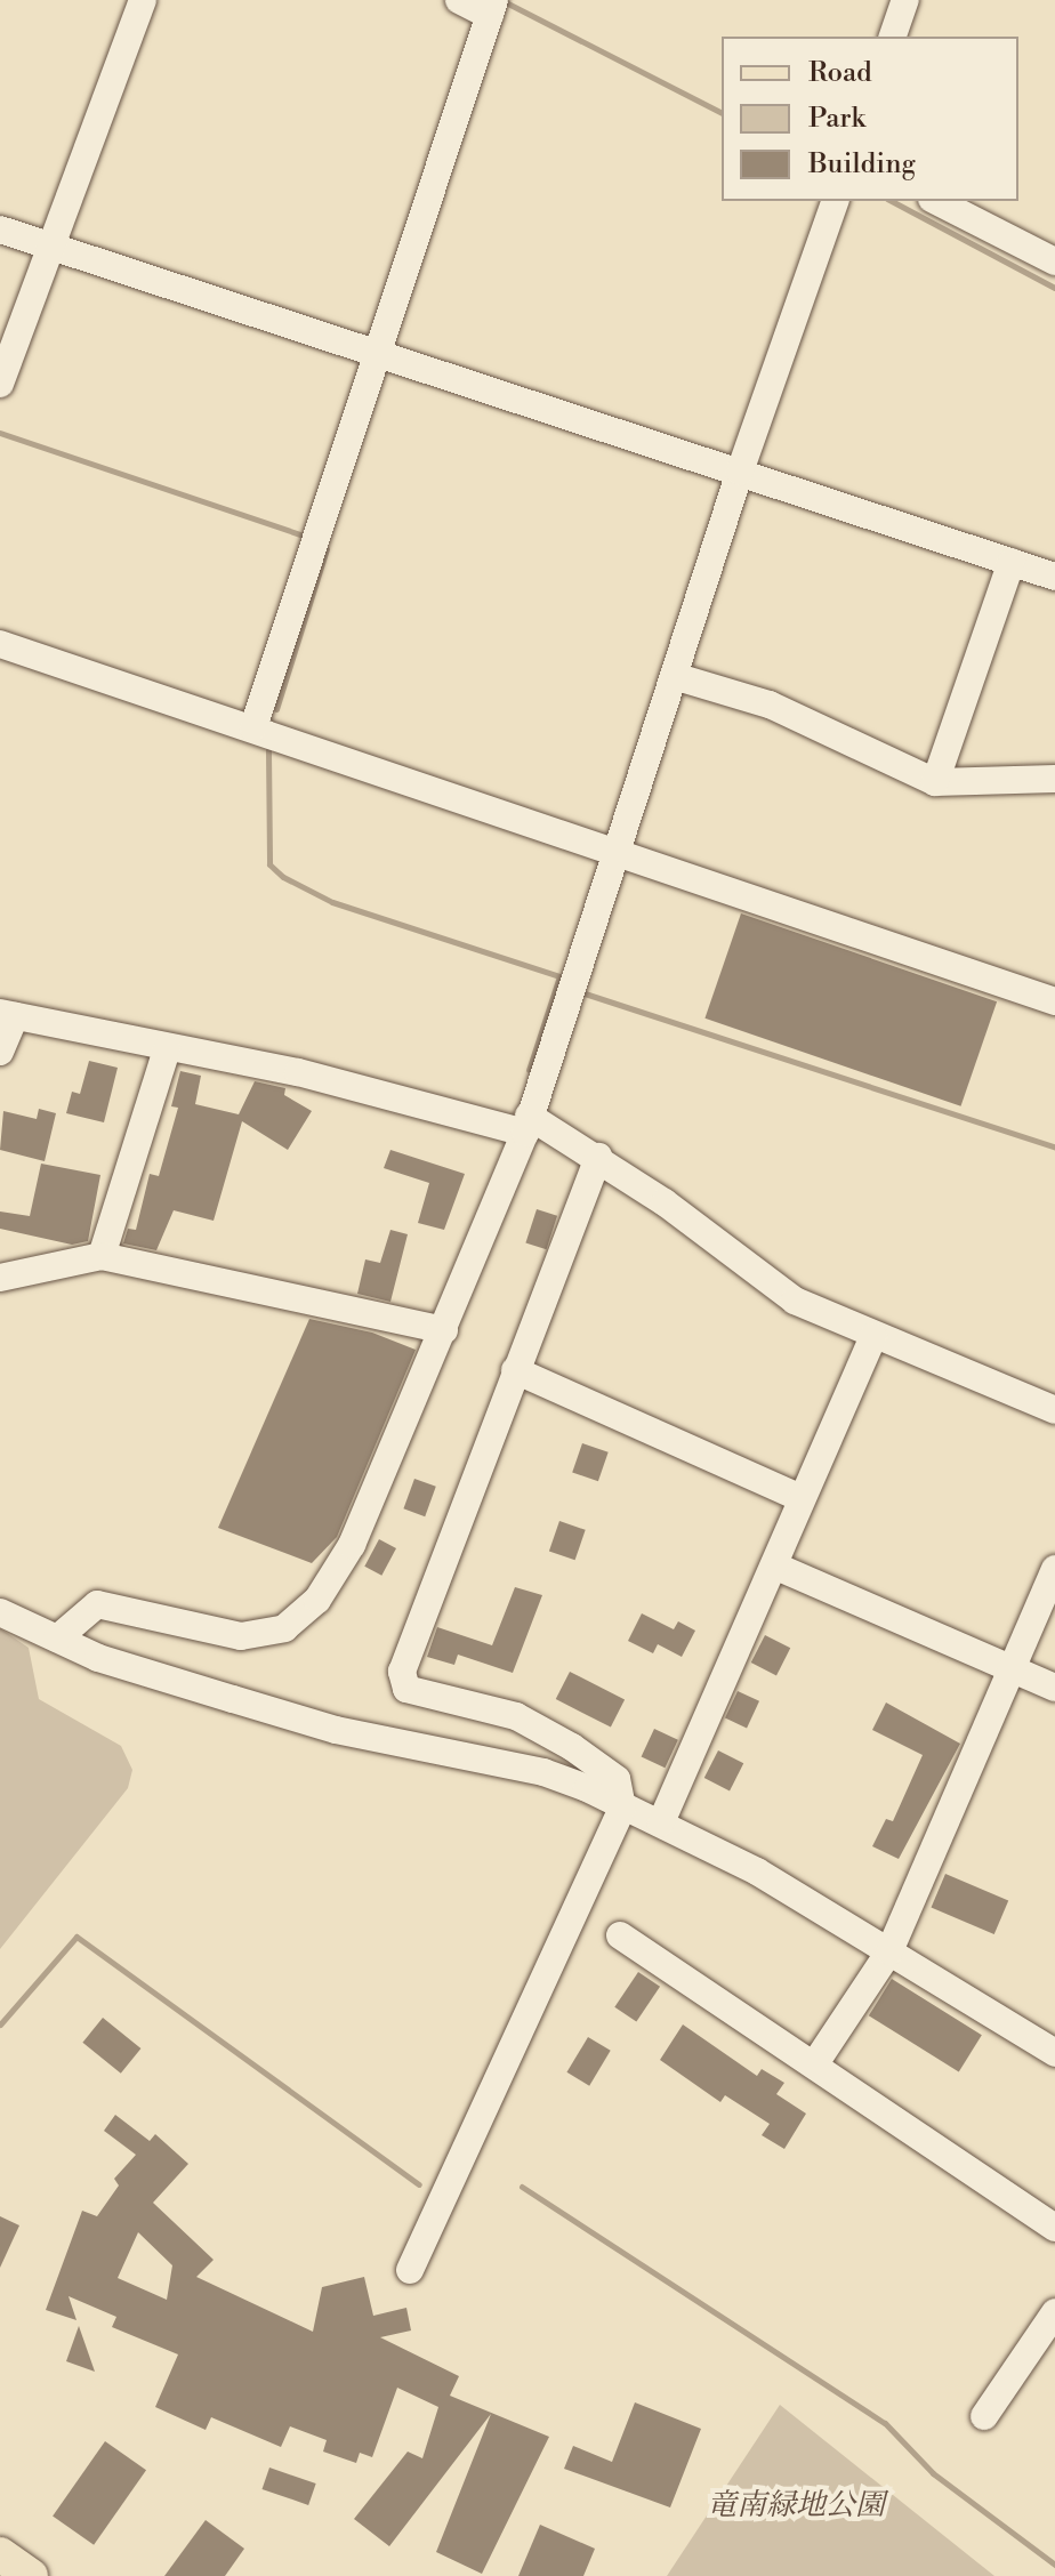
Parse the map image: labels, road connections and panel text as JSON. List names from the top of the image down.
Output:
{
  "parks": ["竜南緑地公園"],
  "legend": ["Road", "Park", "Building"]
}
